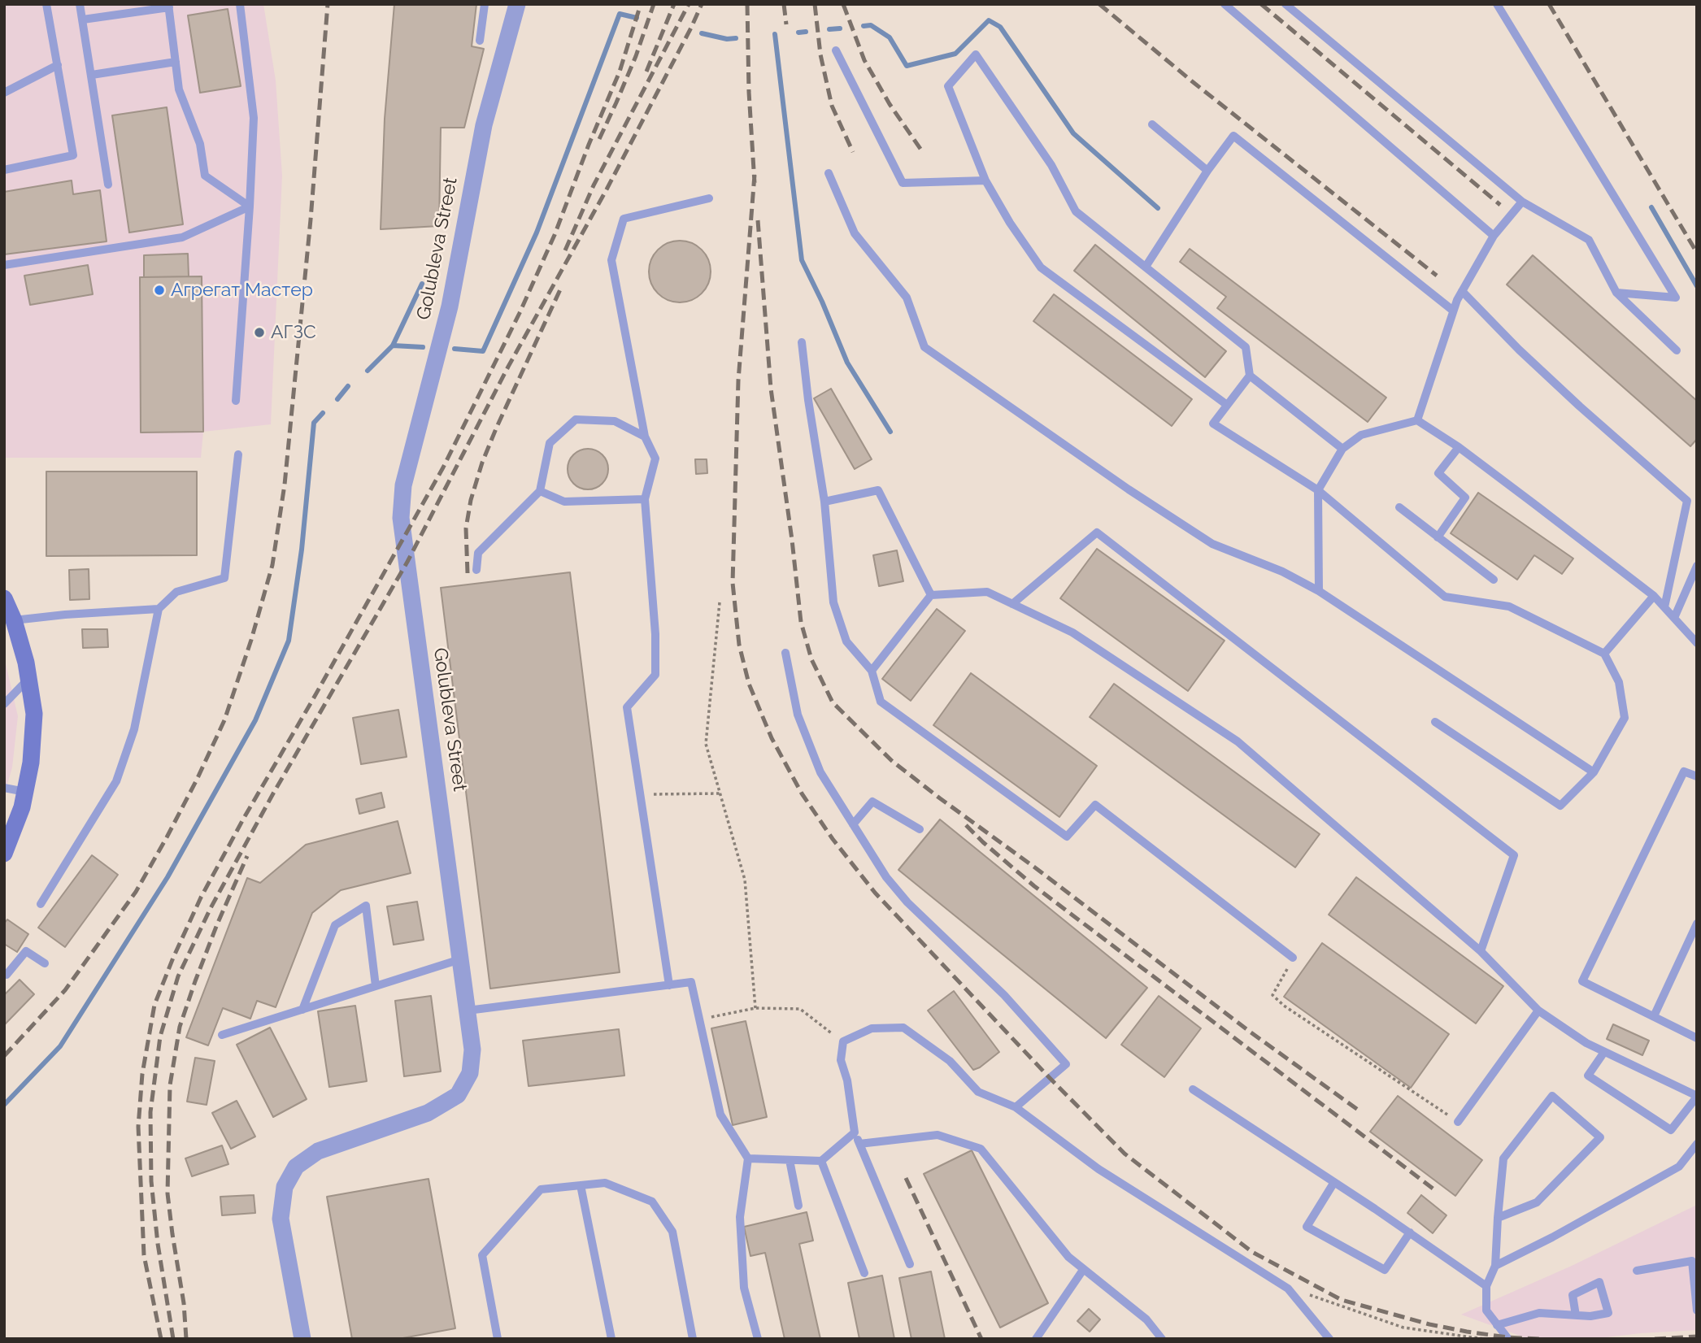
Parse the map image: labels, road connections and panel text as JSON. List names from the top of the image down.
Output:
{
  "streets": {
    "street": ["Golubleva Street"]
  },
  "places": ["Агрегат Мастер", "АГЗС"]
}
